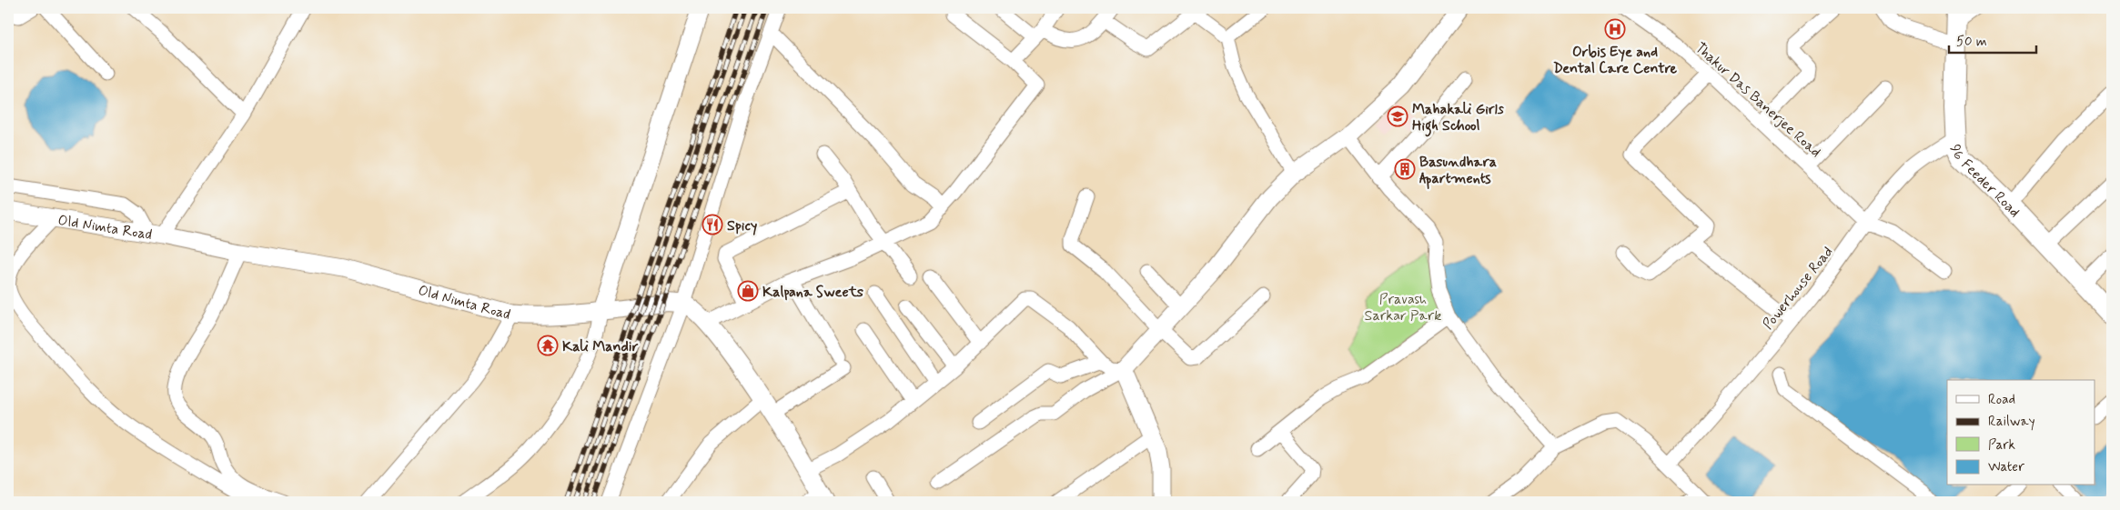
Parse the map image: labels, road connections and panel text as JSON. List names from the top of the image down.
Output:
{
  "streets": {
    "main road": ["96 Feeder Road"],
    "street": ["Thakur Das Banerjee Road", "Old Nimta Road", "Powerhouse Road"]
  },
  "crossings": [
    ["Thakur Das Banerjee Road", "Powerhouse Road"],
    ["96 Feeder Road", "Powerhouse Road"]
  ],
  "parks": ["Pravash Sarkar Park"],
  "places": {
    "hospital": ["Orbis Eye and Dental Care Centre"],
    "school or university": ["Mahakali Girls High School"],
    "building": ["Basundhara Apartments"],
    "restaurant": ["Spicy"],
    "shop": ["Kalpana Sweets"],
    "temple": ["Kali Mandir"]
  },
  "legend": [
    "Road",
    "Railway",
    "Park",
    "Water"
  ],
  "scale_bar": "50 m"
}
